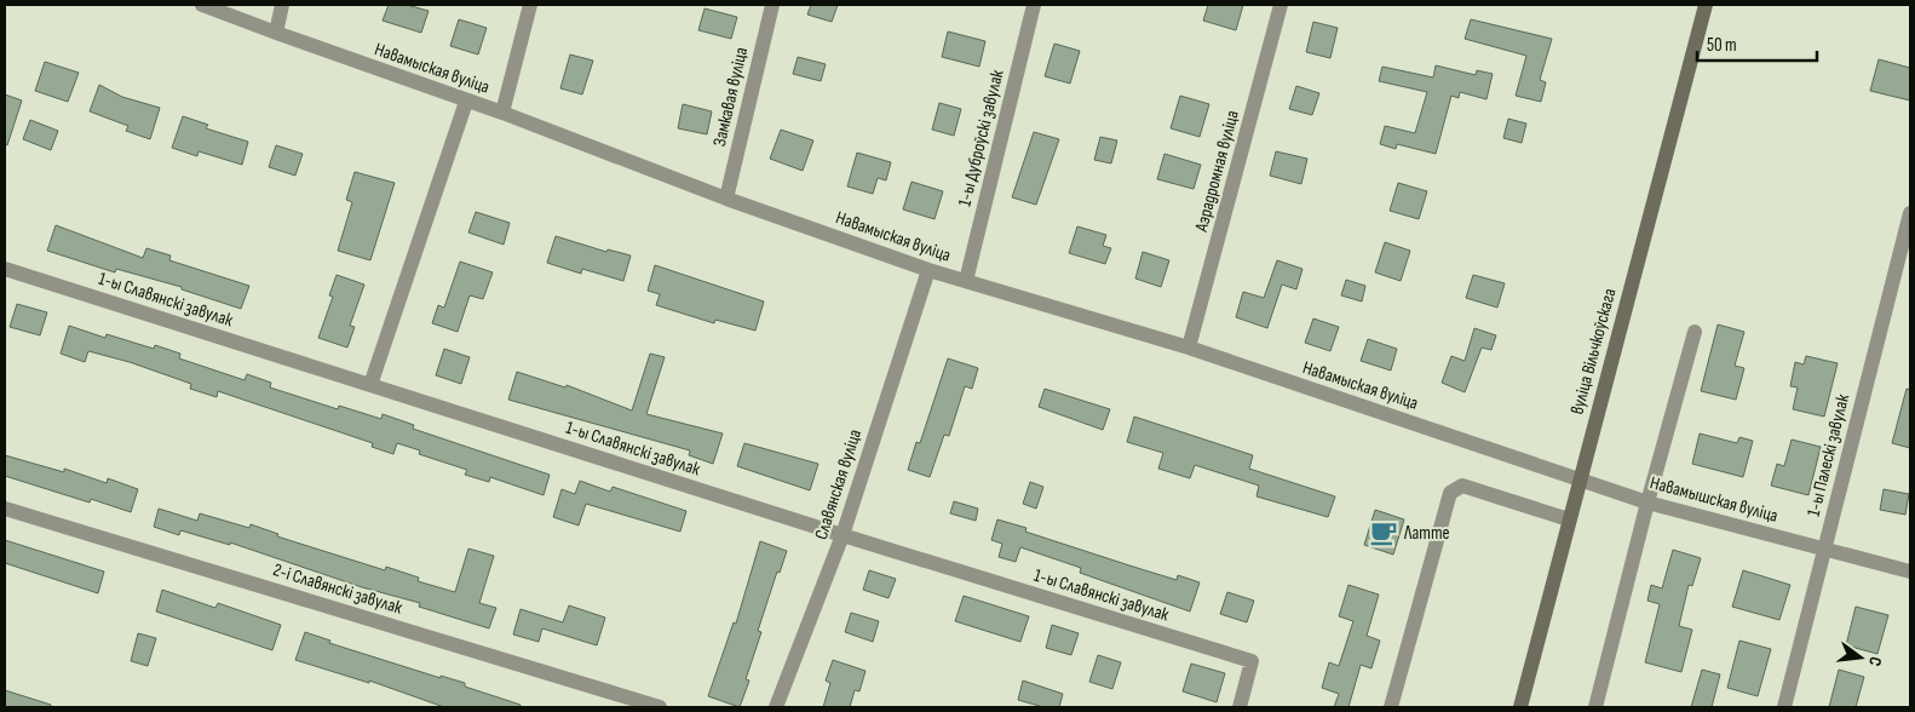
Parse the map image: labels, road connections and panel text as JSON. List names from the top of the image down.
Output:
{
  "streets": {
    "main road": ["вуліца Вільчкоўскага"],
    "street": [
      "Навамыская вуліца",
      "Замкавая вуліца",
      "1-ы Дуброўскі завулак",
      "Аэрадромная вуліца",
      "1-ы Славянскі завулак",
      "1-ы Палескі завулак",
      "Славянская вуліца",
      "Навамышская вуліца",
      "2-і Славянскі завулак"
    ]
  },
  "crossings": [
    ["Навамыская вуліца", "Замкавая вуліца"],
    ["Навамыская вуліца", "1-ы Дуброўскі завулак"],
    ["Навамыская вуліца", "Аэрадромная вуліца"],
    ["Навамыская вуліца", "вуліца Вільчкоўскага"],
    ["Навамыская вуліца", "Славянская вуліца"],
    ["Навамыская вуліца", "Навамышская вуліца"],
    ["1-ы Славянскі завулак", "Славянская вуліца"],
    ["вуліца Вільчкоўскага", "Навамышская вуліца"],
    ["1-ы Палескі завулак", "Навамышская вуліца"]
  ],
  "places": {
    "cafe": ["Латте"]
  },
  "scale_bar": "50 m",
  "north": "right"
}
